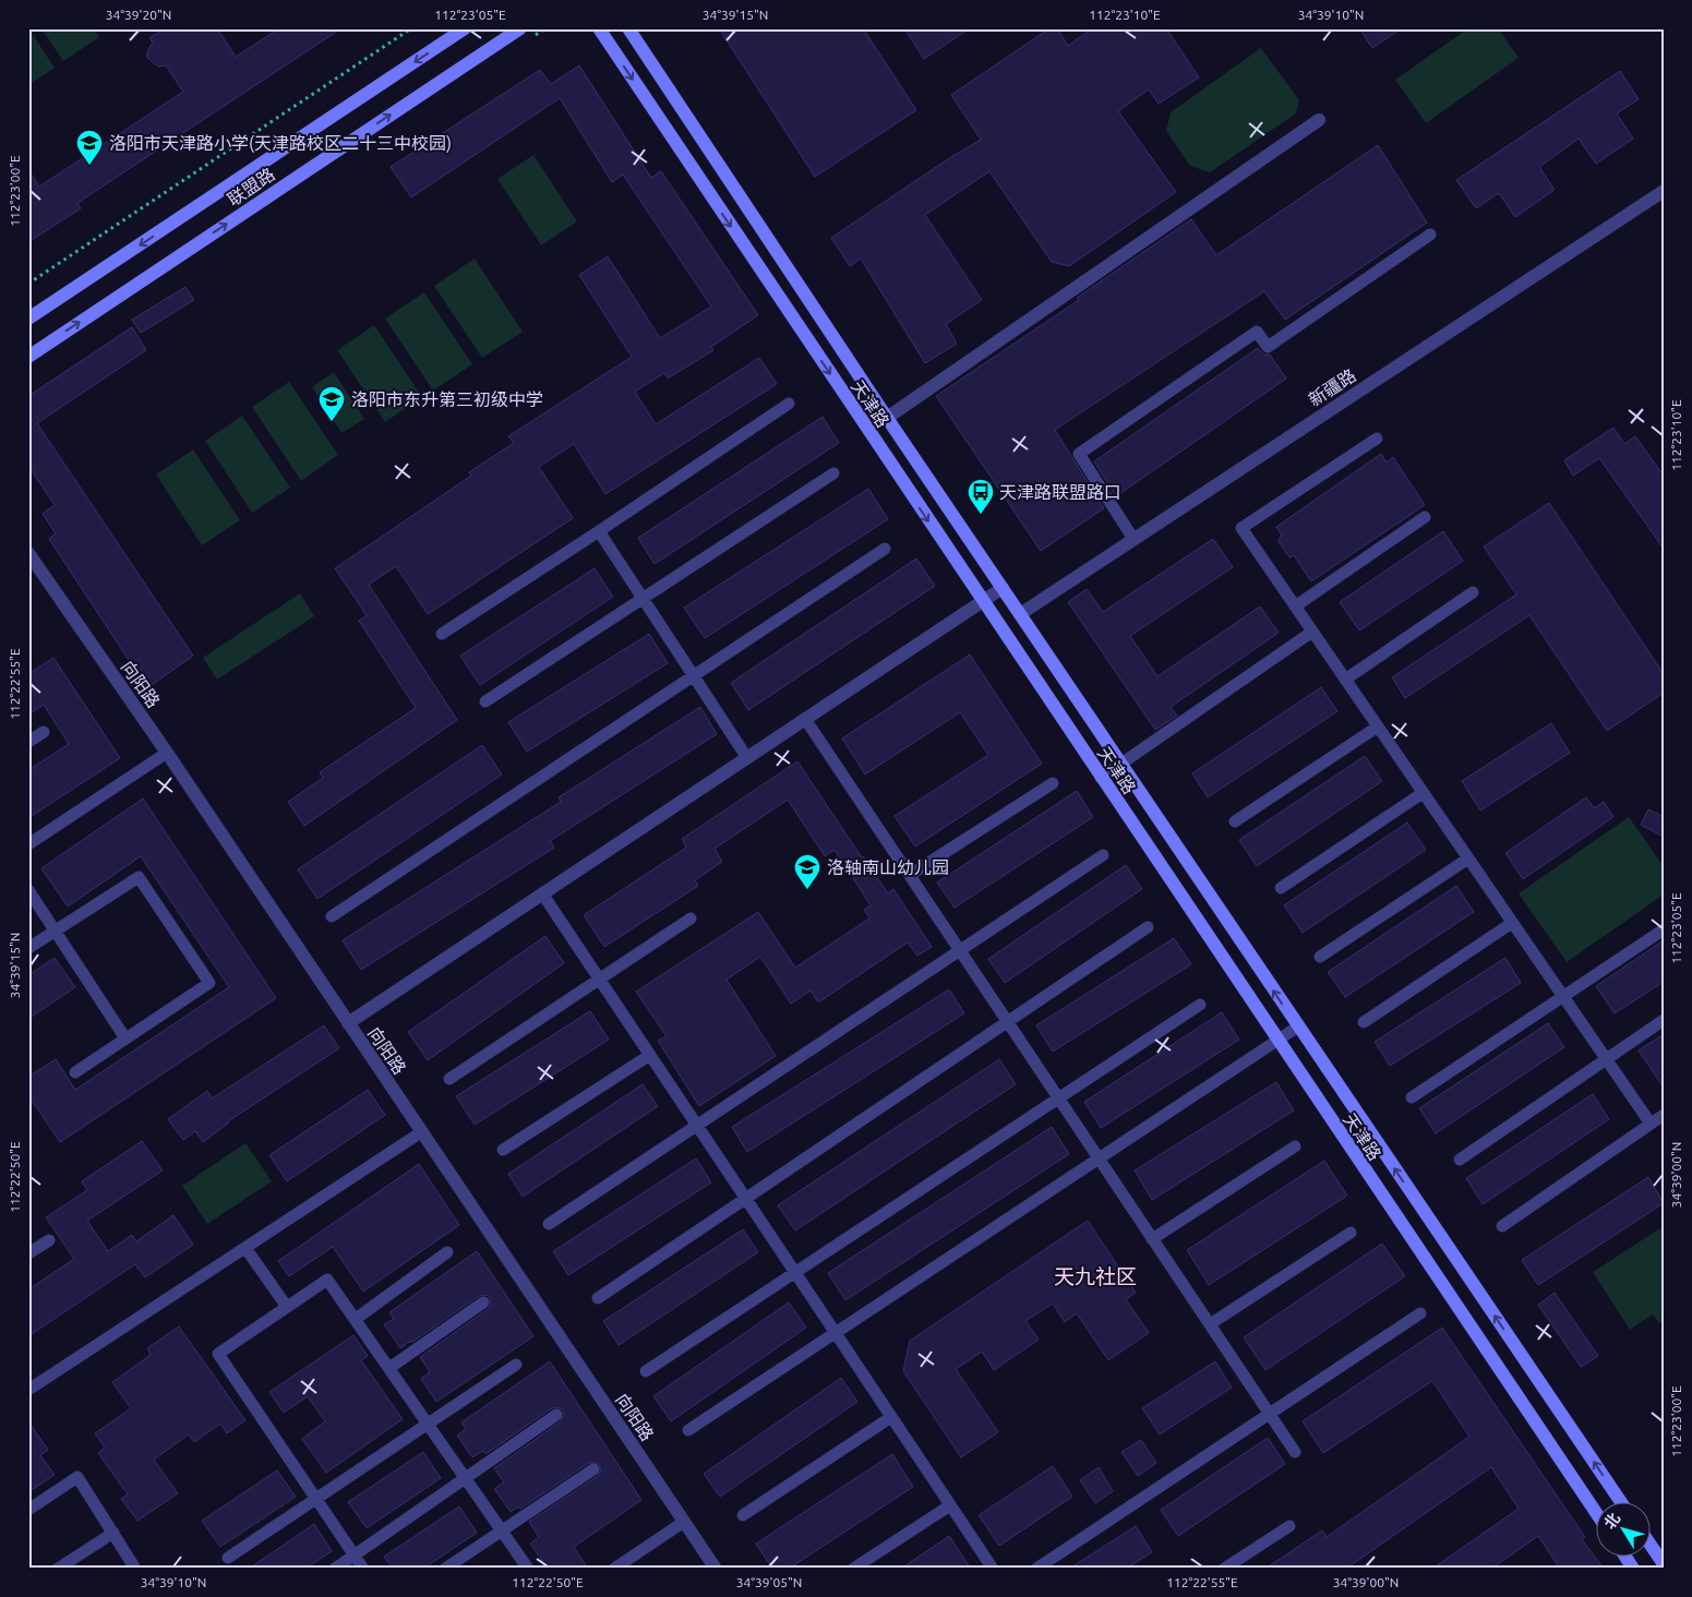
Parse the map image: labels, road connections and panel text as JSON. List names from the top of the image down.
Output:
{
  "streets": {
    "main road": ["联盟路", "天津路"],
    "street": ["新疆路", "向阳路"]
  },
  "crossings": [
    ["新疆路", "天津路"]
  ],
  "districts": ["天九社区"],
  "places": {
    "school or university": ["洛阳市天津路小学(天津路校区二十三中校园)", "洛阳市东升第三初级中学", "洛轴南山幼儿园"],
    "bus stop": ["天津路联盟路口"]
  },
  "north": "top left",
  "coordinates": [
    "34°39'20\"N",
    "112°23'05\"E",
    "34°39'15\"N",
    "112°23'10\"E",
    "34°39'10\"N",
    "112°23'00\"E",
    "112°22'55\"E",
    "34°39'00\"N",
    "112°22'50\"E",
    "34°39'05\"N"
  ]
}
